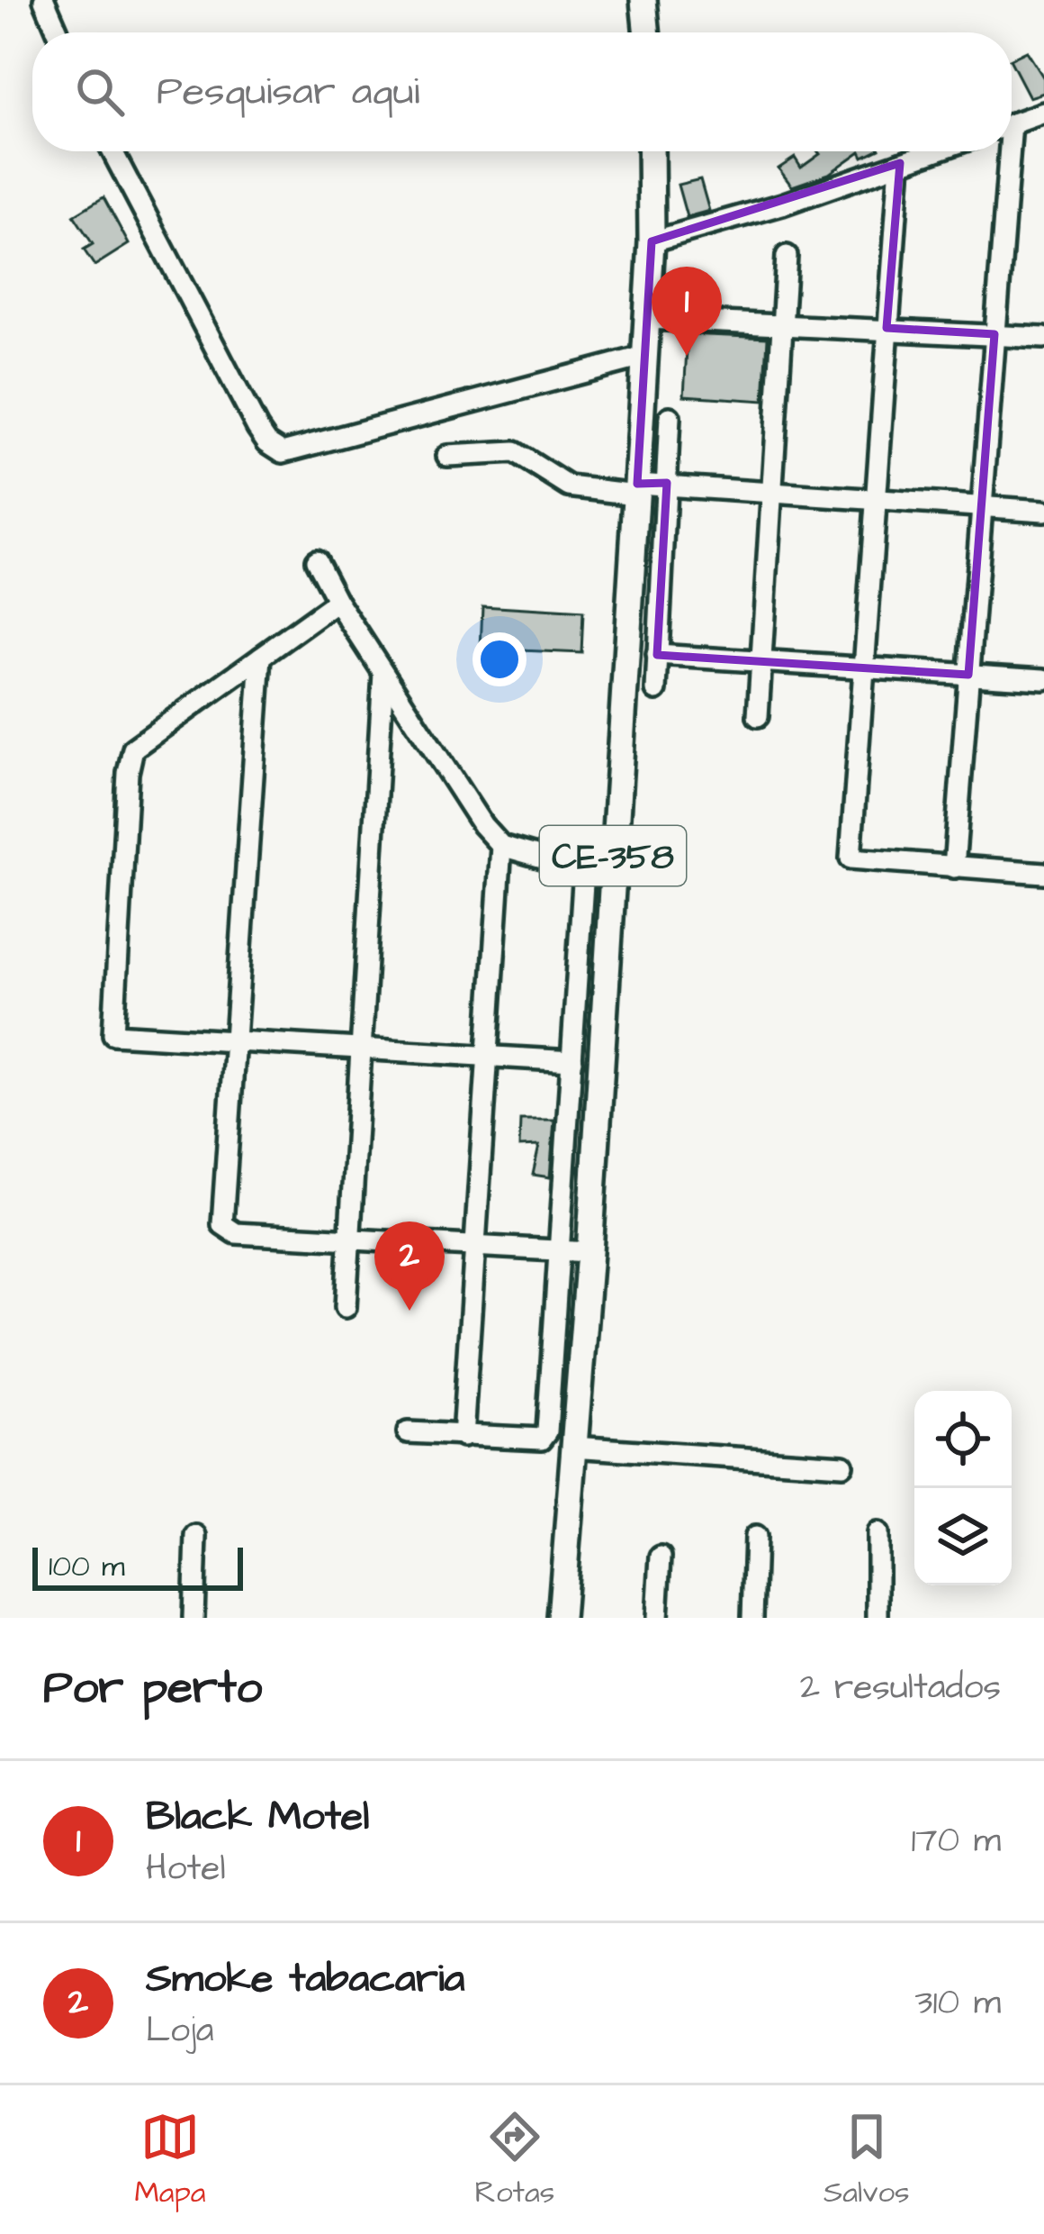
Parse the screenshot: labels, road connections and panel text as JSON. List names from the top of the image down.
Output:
{
  "streets": {
    "main road": ["CE-358"]
  },
  "scale_bar": "100 m",
  "page": {
    "search": "Pesquisar aqui",
    "pins": ["1", "2"],
    "scale": "100 m",
    "heading": ["Por perto", "2 resultados"],
    "list": [
      {
        "mark": "1",
        "name": "Black Motel",
        "note": "Hotel",
        "value": "170 m"
      },
      {
        "mark": "2",
        "name": "Smoke tabacaria",
        "note": "Loja",
        "value": "310 m"
      }
    ],
    "nav": ["Mapa", "Rotas", "Salvos"]
  }
}
